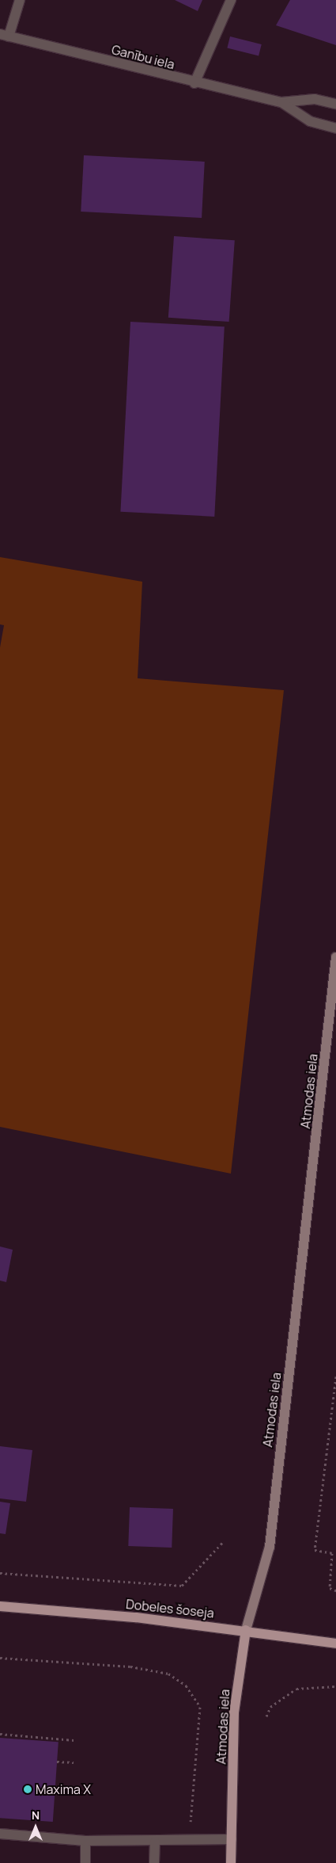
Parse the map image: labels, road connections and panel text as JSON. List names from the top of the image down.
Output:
{
  "streets": {
    "main road": ["Atmodas iela", "Dobeles šoseja"],
    "street": ["Ganību iela"]
  },
  "crossings": [
    ["Atmodas iela", "Dobeles šoseja"]
  ],
  "places": ["Maxima X"],
  "north": "top"
}
